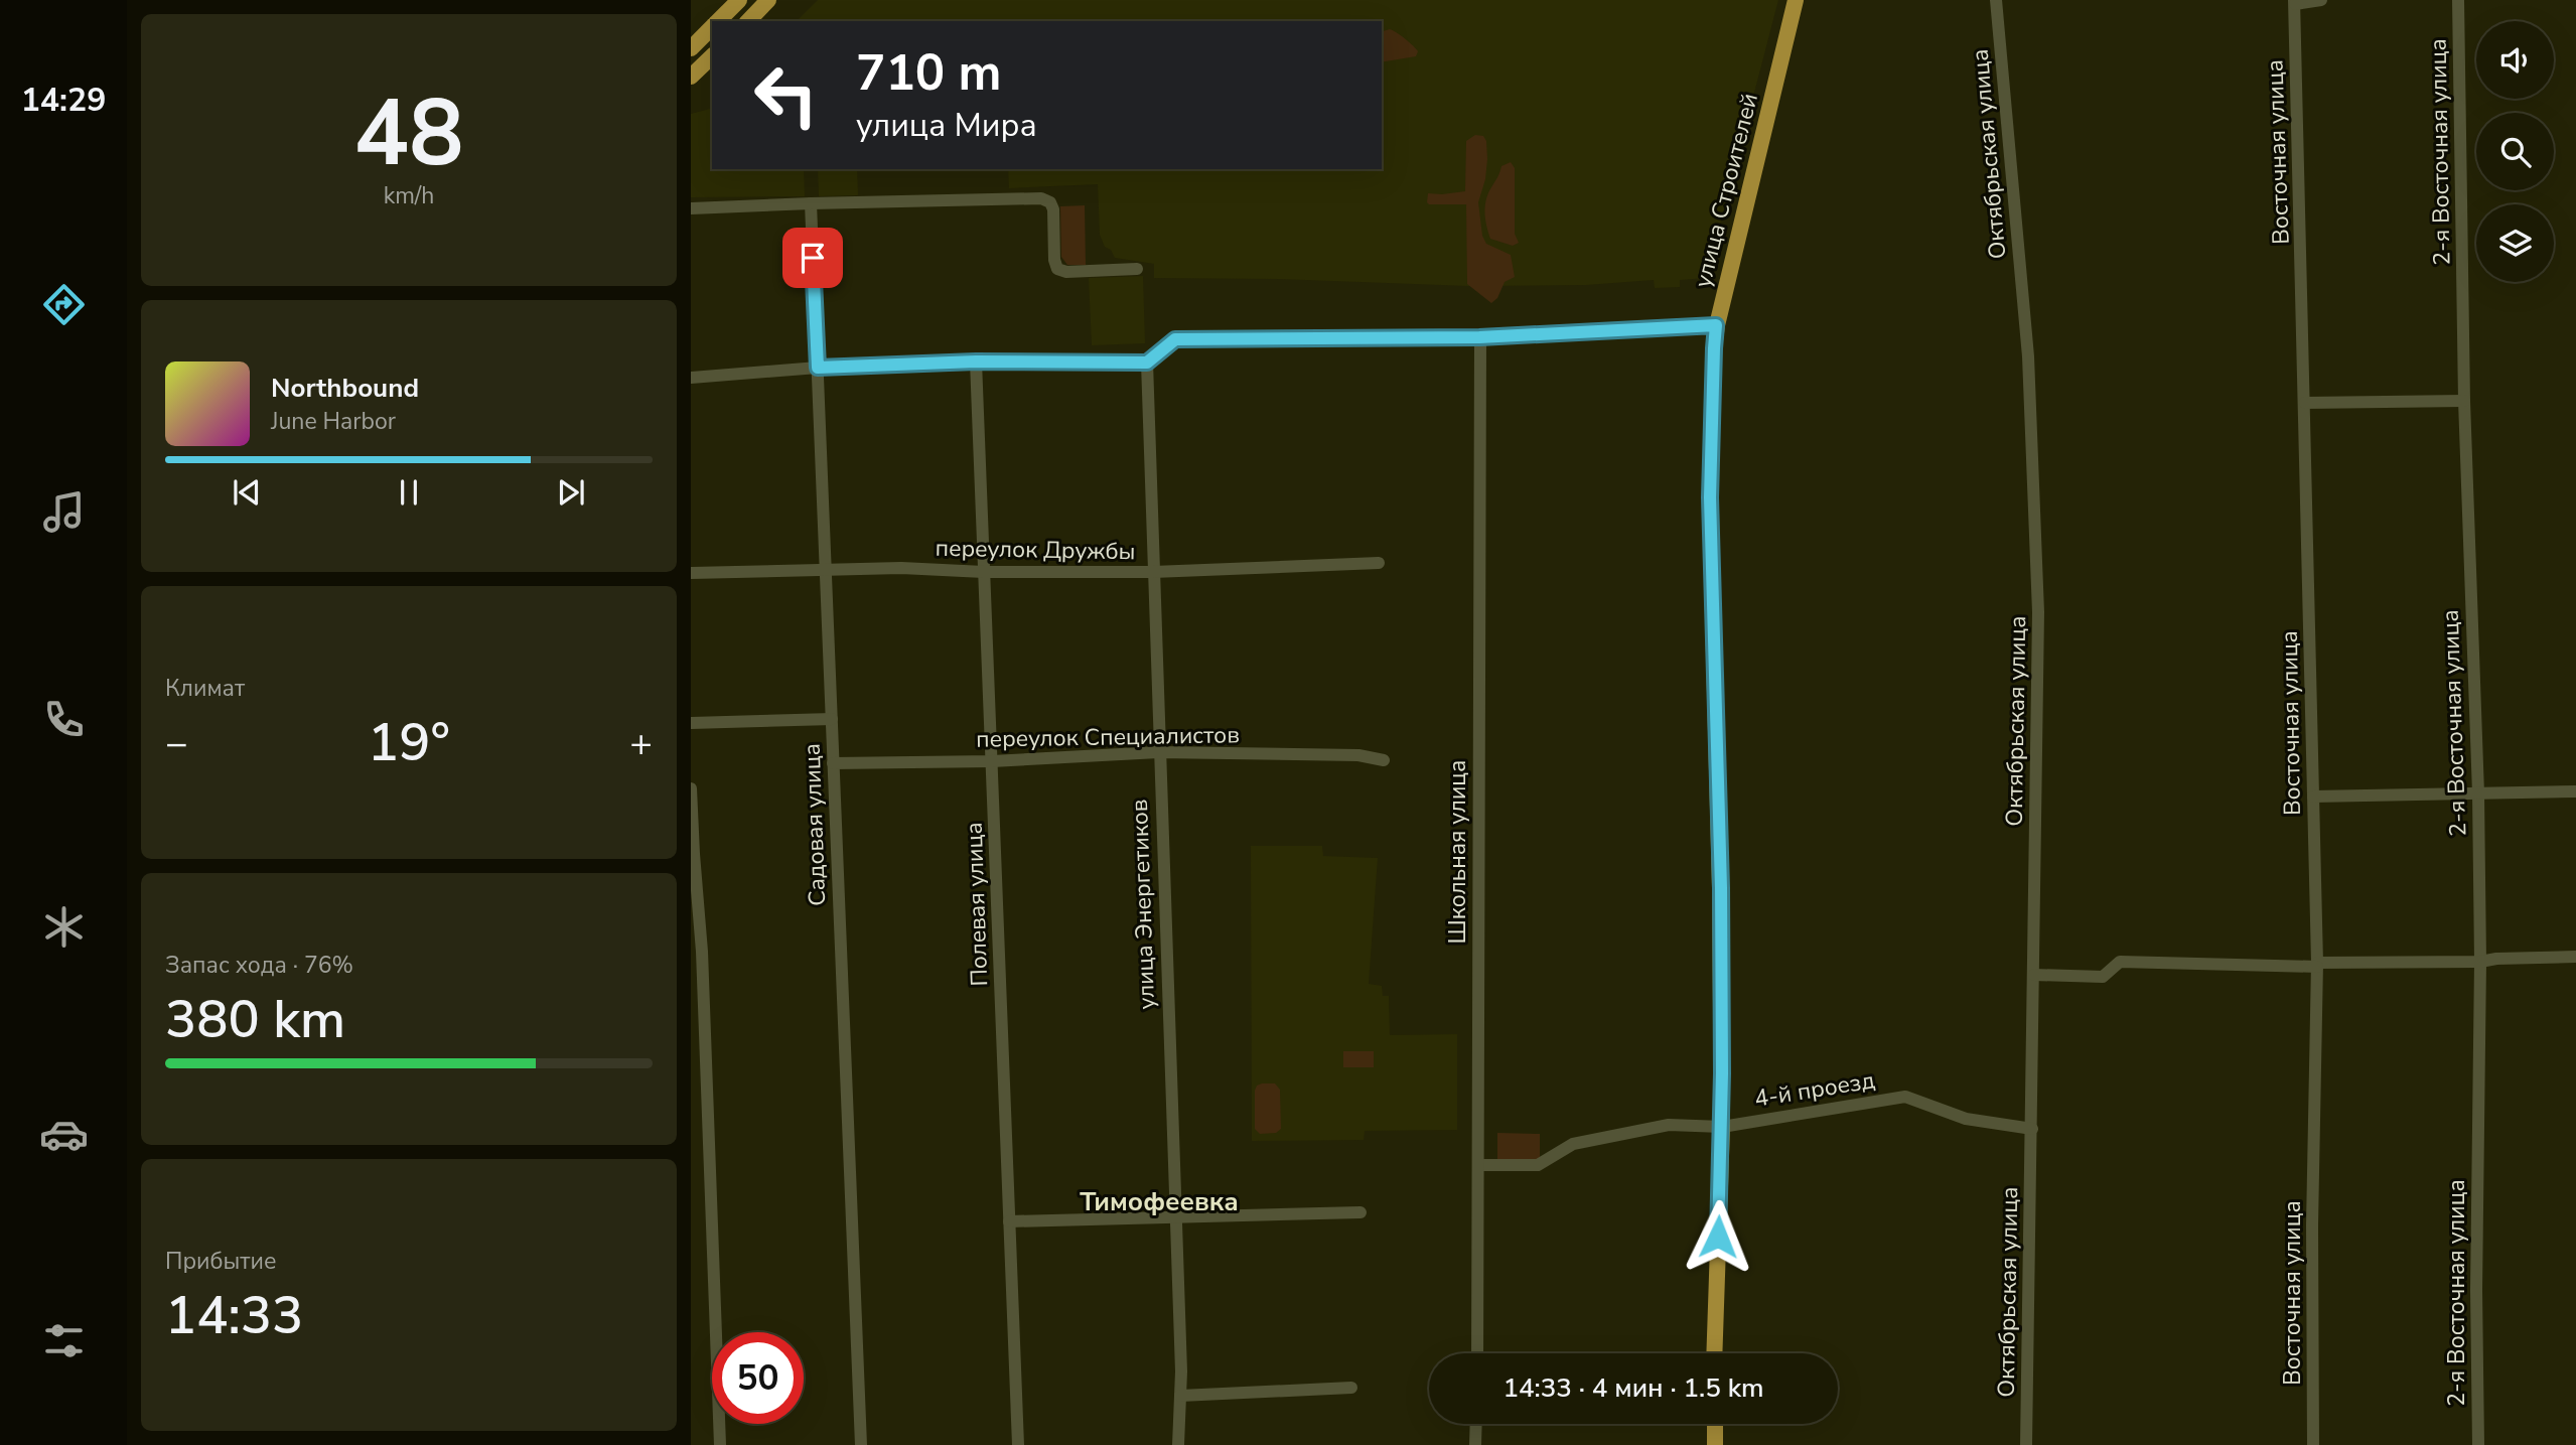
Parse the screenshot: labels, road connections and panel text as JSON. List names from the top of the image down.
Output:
{
  "streets": {
    "main road": ["улица Строителей"],
    "street": [
      "Восточная улица",
      "2-я Восточная улица",
      "Октябрьская улица",
      "переулок Дружбы",
      "переулок Специалистов",
      "Садовая улица",
      "Школьная улица",
      "Полевая улица",
      "улица Энергетиков",
      "4-й проезд"
    ]
  },
  "crossings": [
    ["Октябрьская улица", "4-й проезд"],
    ["улица Строителей", "4-й проезд"],
    ["переулок Дружбы", "Садовая улица"],
    ["переулок Дружбы", "Полевая улица"],
    ["переулок Дружбы", "улица Энергетиков"],
    ["переулок Специалистов", "Садовая улица"],
    ["переулок Специалистов", "Полевая улица"],
    ["переулок Специалистов", "улица Энергетиков"],
    ["Школьная улица", "4-й проезд"]
  ],
  "districts": ["Тимофеевка"],
  "page": {
    "tabs": "14:29",
    "tile": [
      ["48", "km/h"],
      "Климат",
      ["Запас хода · 76%", "380 km"],
      ["Прибытие", "14:33"]
    ],
    "turn": ["710 m", "улица Мира"],
    "song": ["Northbound", "June Harbor"],
    "heat": ["−", "19°", "+"],
    "limit": "50",
    "trip": "14:33 · 4 мин · 1.5 km"
  }
}
